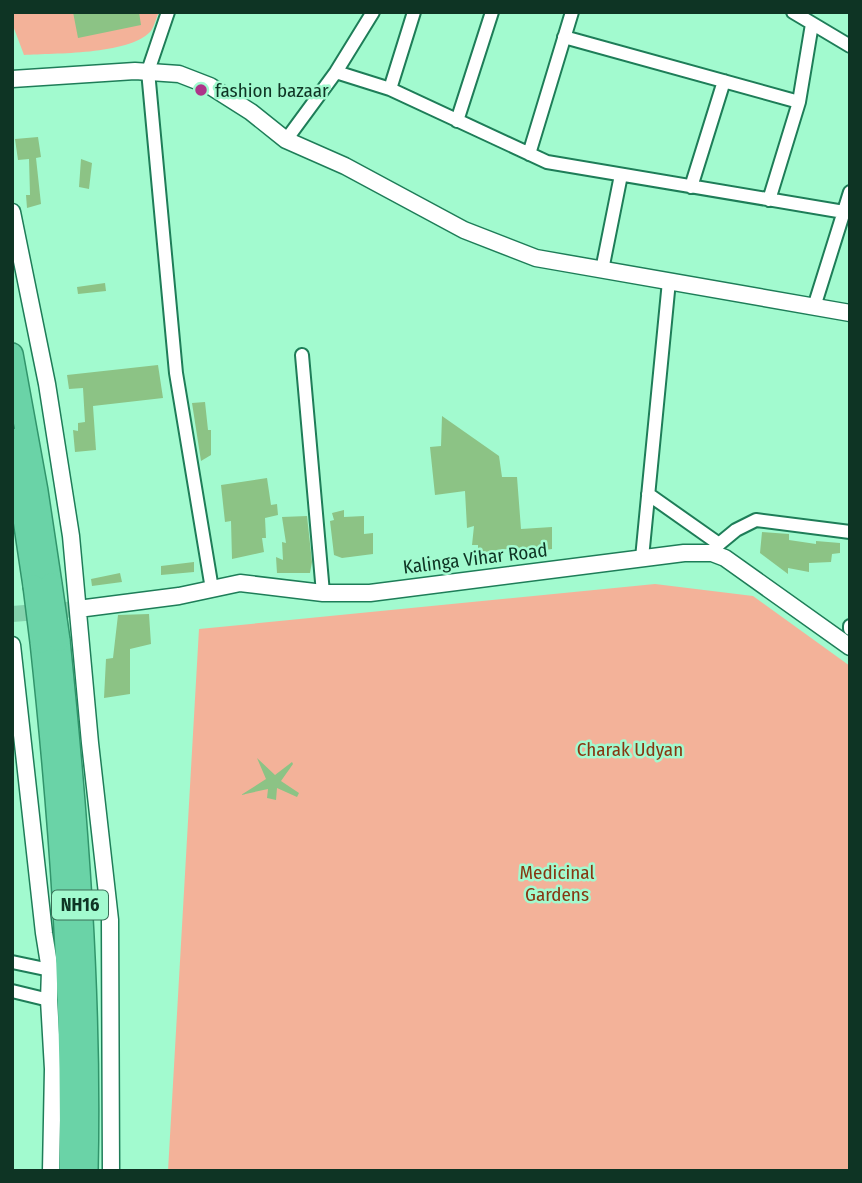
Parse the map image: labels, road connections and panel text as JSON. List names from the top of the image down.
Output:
{
  "streets": {
    "highway": ["NH16"],
    "street": ["Kalinga Vihar Road"]
  },
  "parks": ["Charak Udyan", "Medicinal Gardens"],
  "places": ["fashion bazaar"]
}
